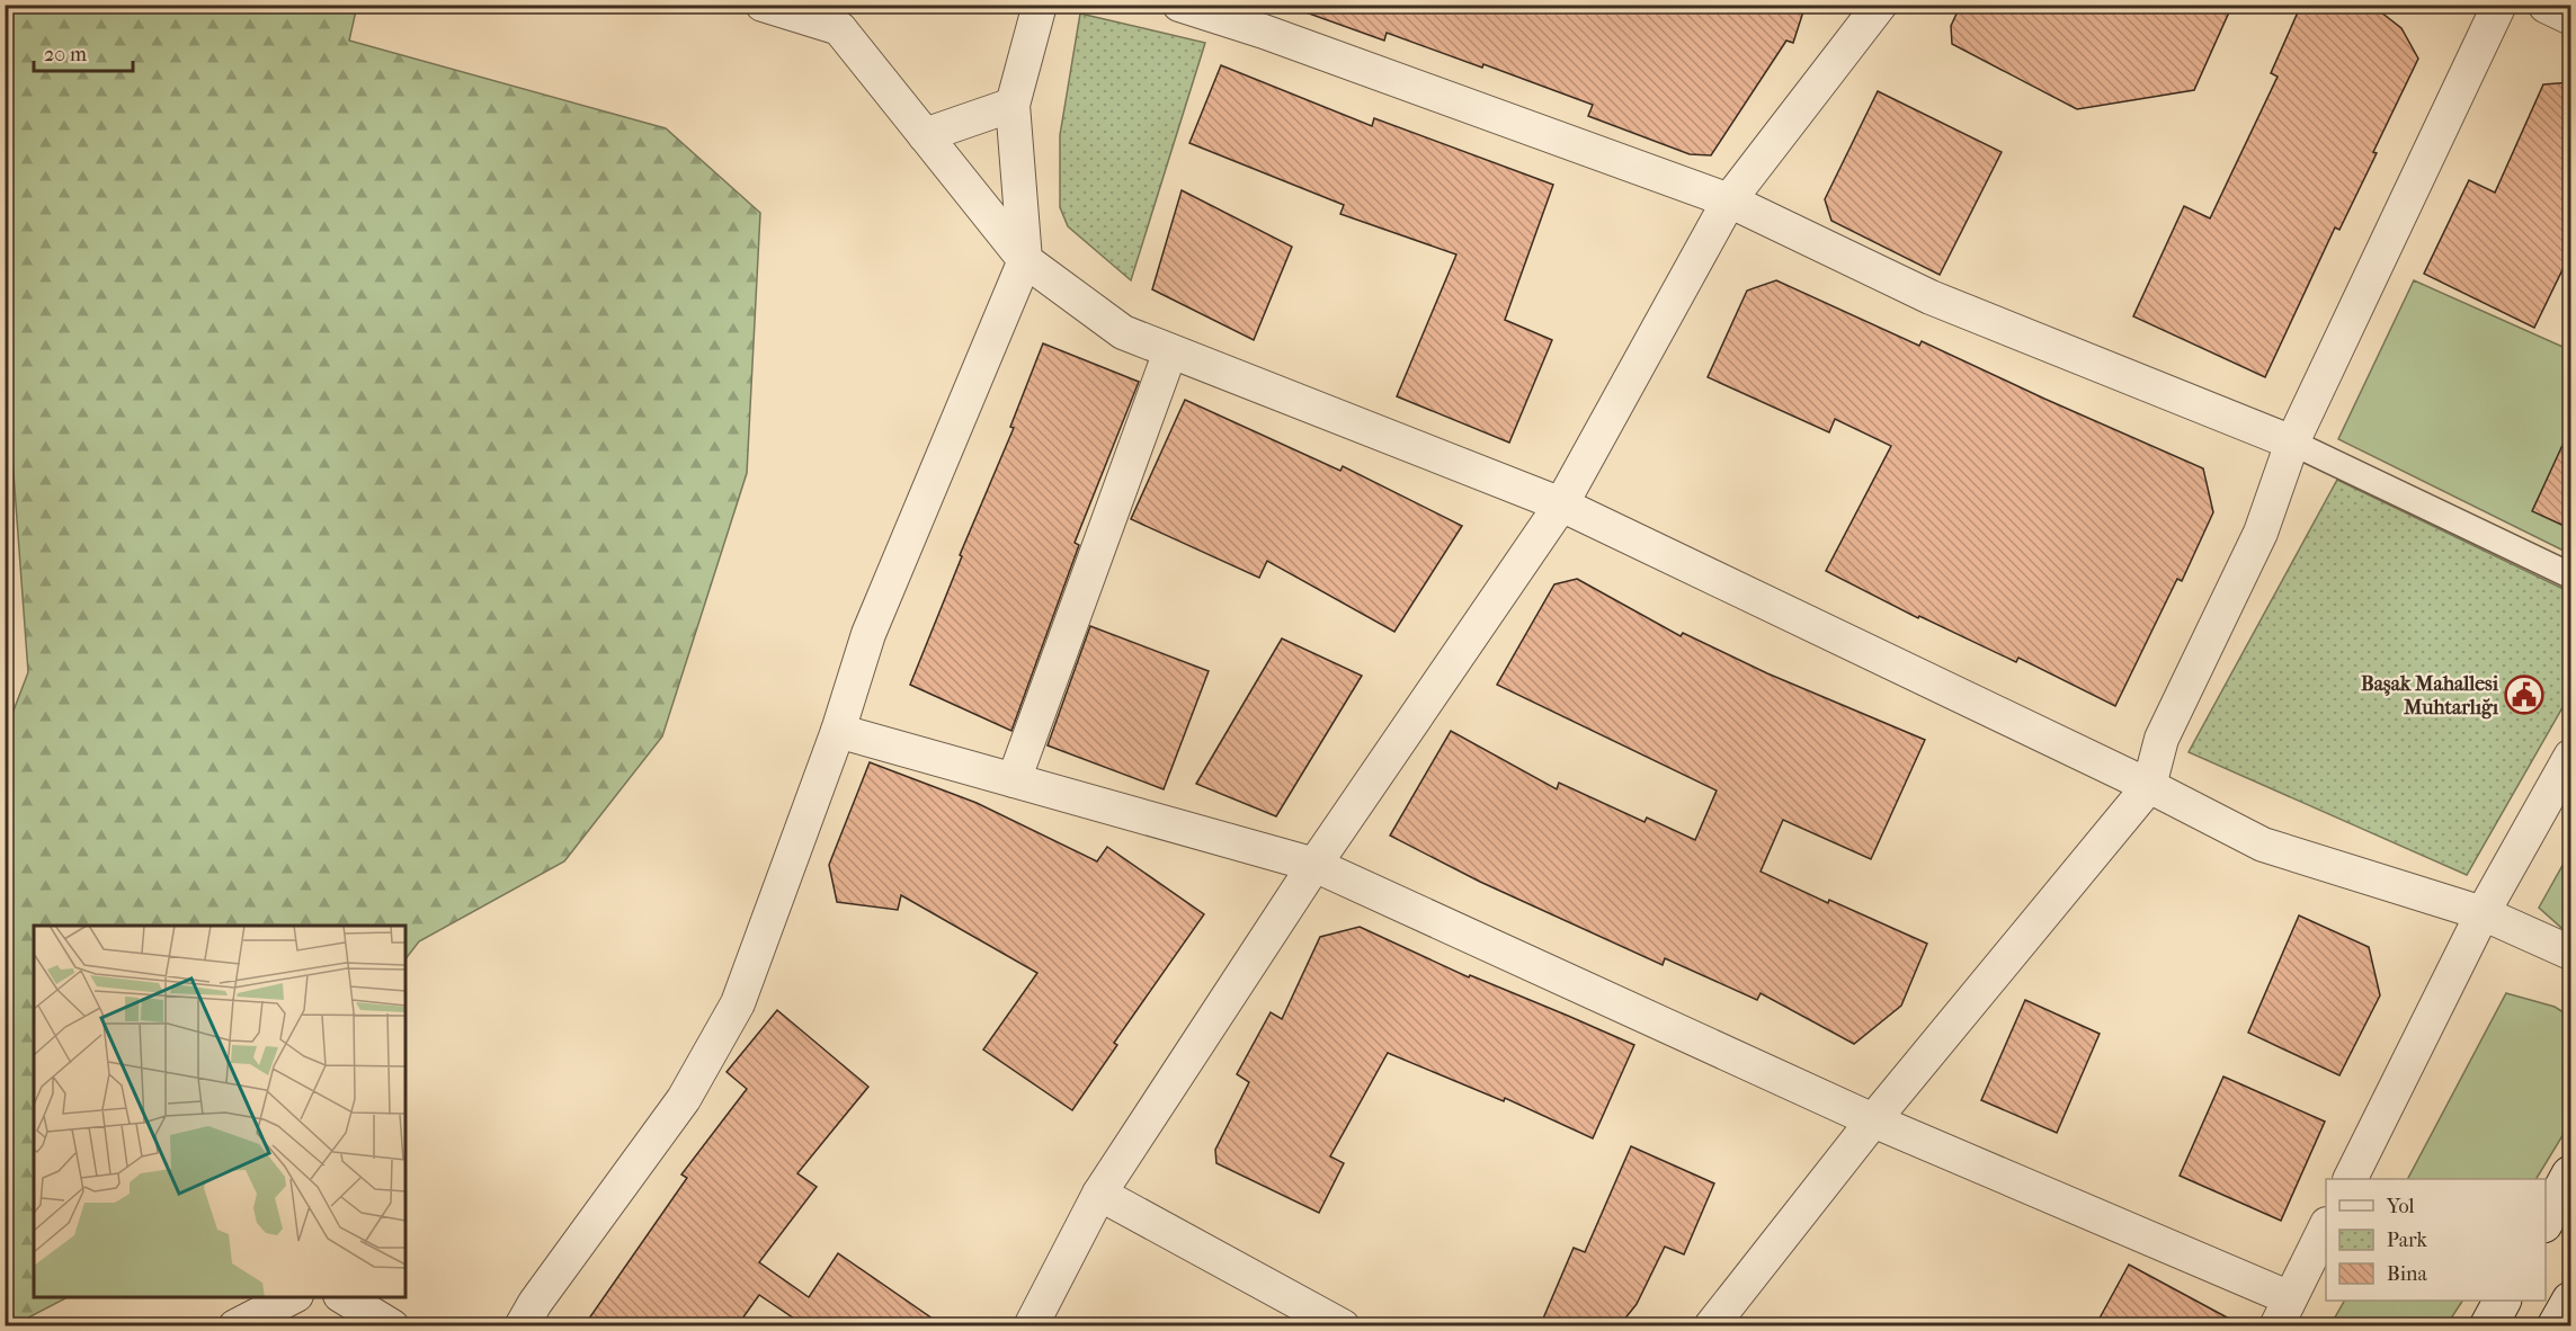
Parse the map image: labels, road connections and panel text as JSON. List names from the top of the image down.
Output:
{
  "places": {
    "public building": ["Başak Mahallesi Muhtarlığı"]
  },
  "legend": ["Yol", "Park", "Bina"],
  "scale_bar": "20 m"
}
